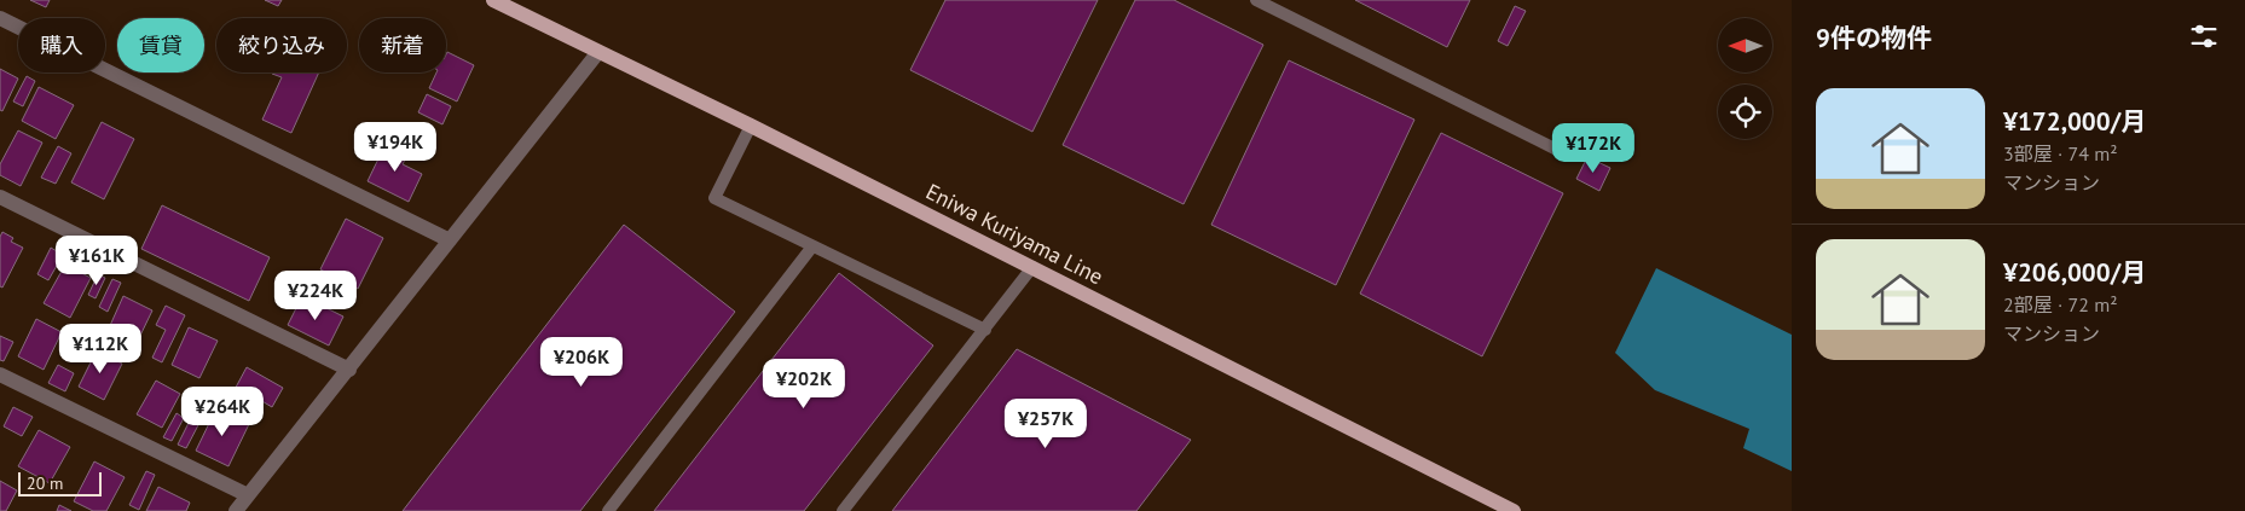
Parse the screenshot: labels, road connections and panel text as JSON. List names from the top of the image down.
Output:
{
  "streets": {
    "main road": ["Eniwa Kuriyama Line"]
  },
  "scale_bar": "20 m",
  "north": "left",
  "page": {
    "heading": "9件の物件",
    "chip": [
      "購入",
      "賃貸",
      "絞り込み",
      "新着"
    ],
    "list": [
      {
        "name": "¥172,000/月",
        "note": "3部屋 · 74 m² · マンション"
      },
      {
        "name": "¥206,000/月",
        "note": "2部屋 · 72 m² · マンション"
      }
    ],
    "price": [
      "¥194K",
      "¥172K",
      "¥161K",
      "¥224K",
      "¥112K",
      "¥206K",
      "¥202K",
      "¥264K",
      "¥257K"
    ],
    "scale": "20 m"
  }
}
